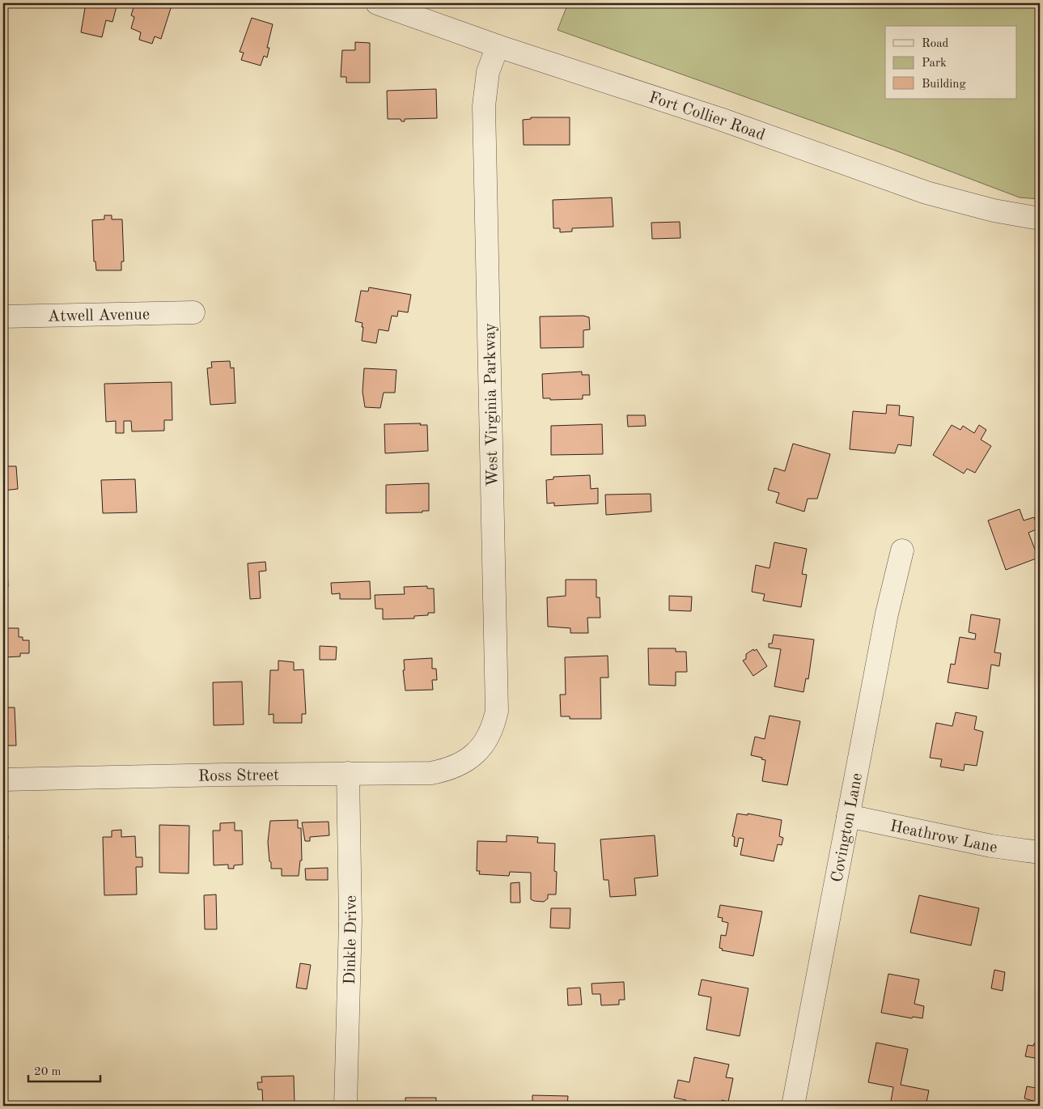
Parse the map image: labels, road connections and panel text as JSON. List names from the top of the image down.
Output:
{
  "streets": {
    "street": [
      "Fort Collier Road",
      "Atwell Avenue",
      "West Virginia Parkway",
      "Ross Street",
      "Covington Lane",
      "Heathrow Lane",
      "Dinkle Drive"
    ]
  },
  "crossings": [
    ["Fort Collier Road", "West Virginia Parkway"],
    ["West Virginia Parkway", "Ross Street"],
    ["Ross Street", "Dinkle Drive"],
    ["Covington Lane", "Heathrow Lane"]
  ],
  "legend": ["Road", "Park", "Building"],
  "scale_bar": "20 m"
}
